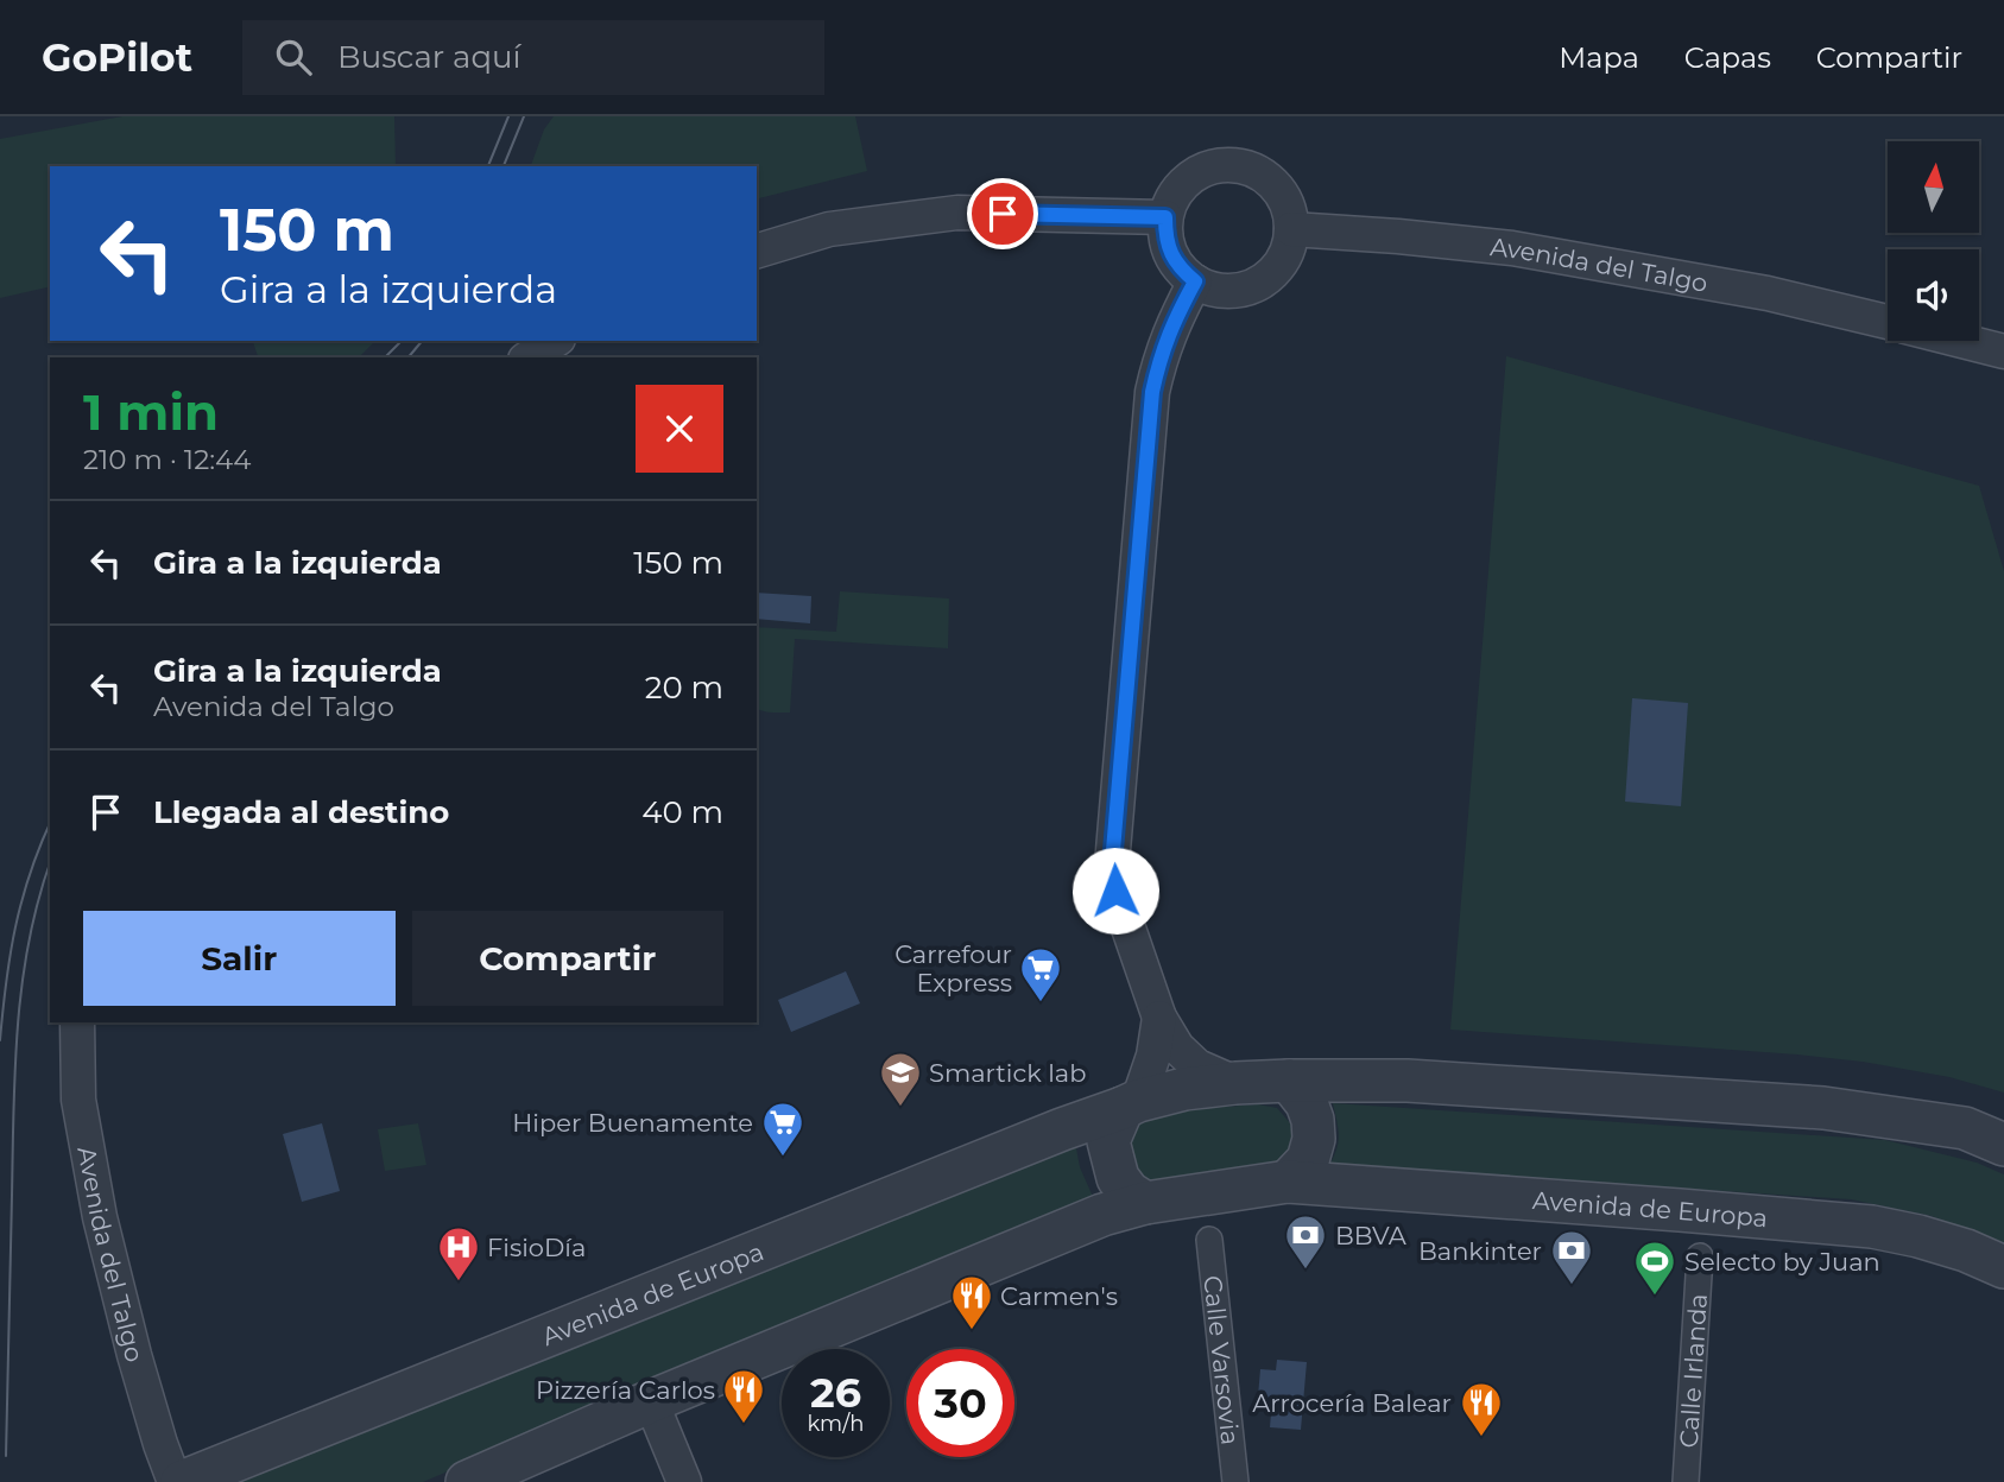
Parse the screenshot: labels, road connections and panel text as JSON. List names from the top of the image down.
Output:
{
  "streets": {
    "street": [
      "Avenida del Talgo",
      "Avenida de Europa",
      "Calle Varsovia",
      "Calle Irlanda"
    ]
  },
  "places": {
    "supermarket": ["Carrefour Express", "Hiper Buenamente"],
    "school or university": ["Smartick lab"],
    "bank": ["BBVA", "Bankinter"],
    "hospital": ["FisioDía"],
    "sports": ["Selecto by Juan"],
    "restaurant": ["Carmen's", "Pizzería Carlos", "Arrocería Balear"]
  },
  "north": "top",
  "page": {
    "header": "GoPilot",
    "search": "Buscar aquí",
    "nav": ["Mapa", "Capas", "Compartir"],
    "turn": ["150 m", "Gira a la izquierda"],
    "heading": ["1 min", "210 m · 12:44"],
    "list": [
      {
        "name": "Gira a la izquierda",
        "value": "150 m"
      },
      {
        "name": "Gira a la izquierda",
        "note": "Avenida del Talgo",
        "value": "20 m"
      },
      {
        "name": "Llegada al destino",
        "value": "40 m"
      }
    ],
    "buttons": ["Salir", "Compartir"],
    "speed": "26 km/h",
    "limit": "30"
  }
}
